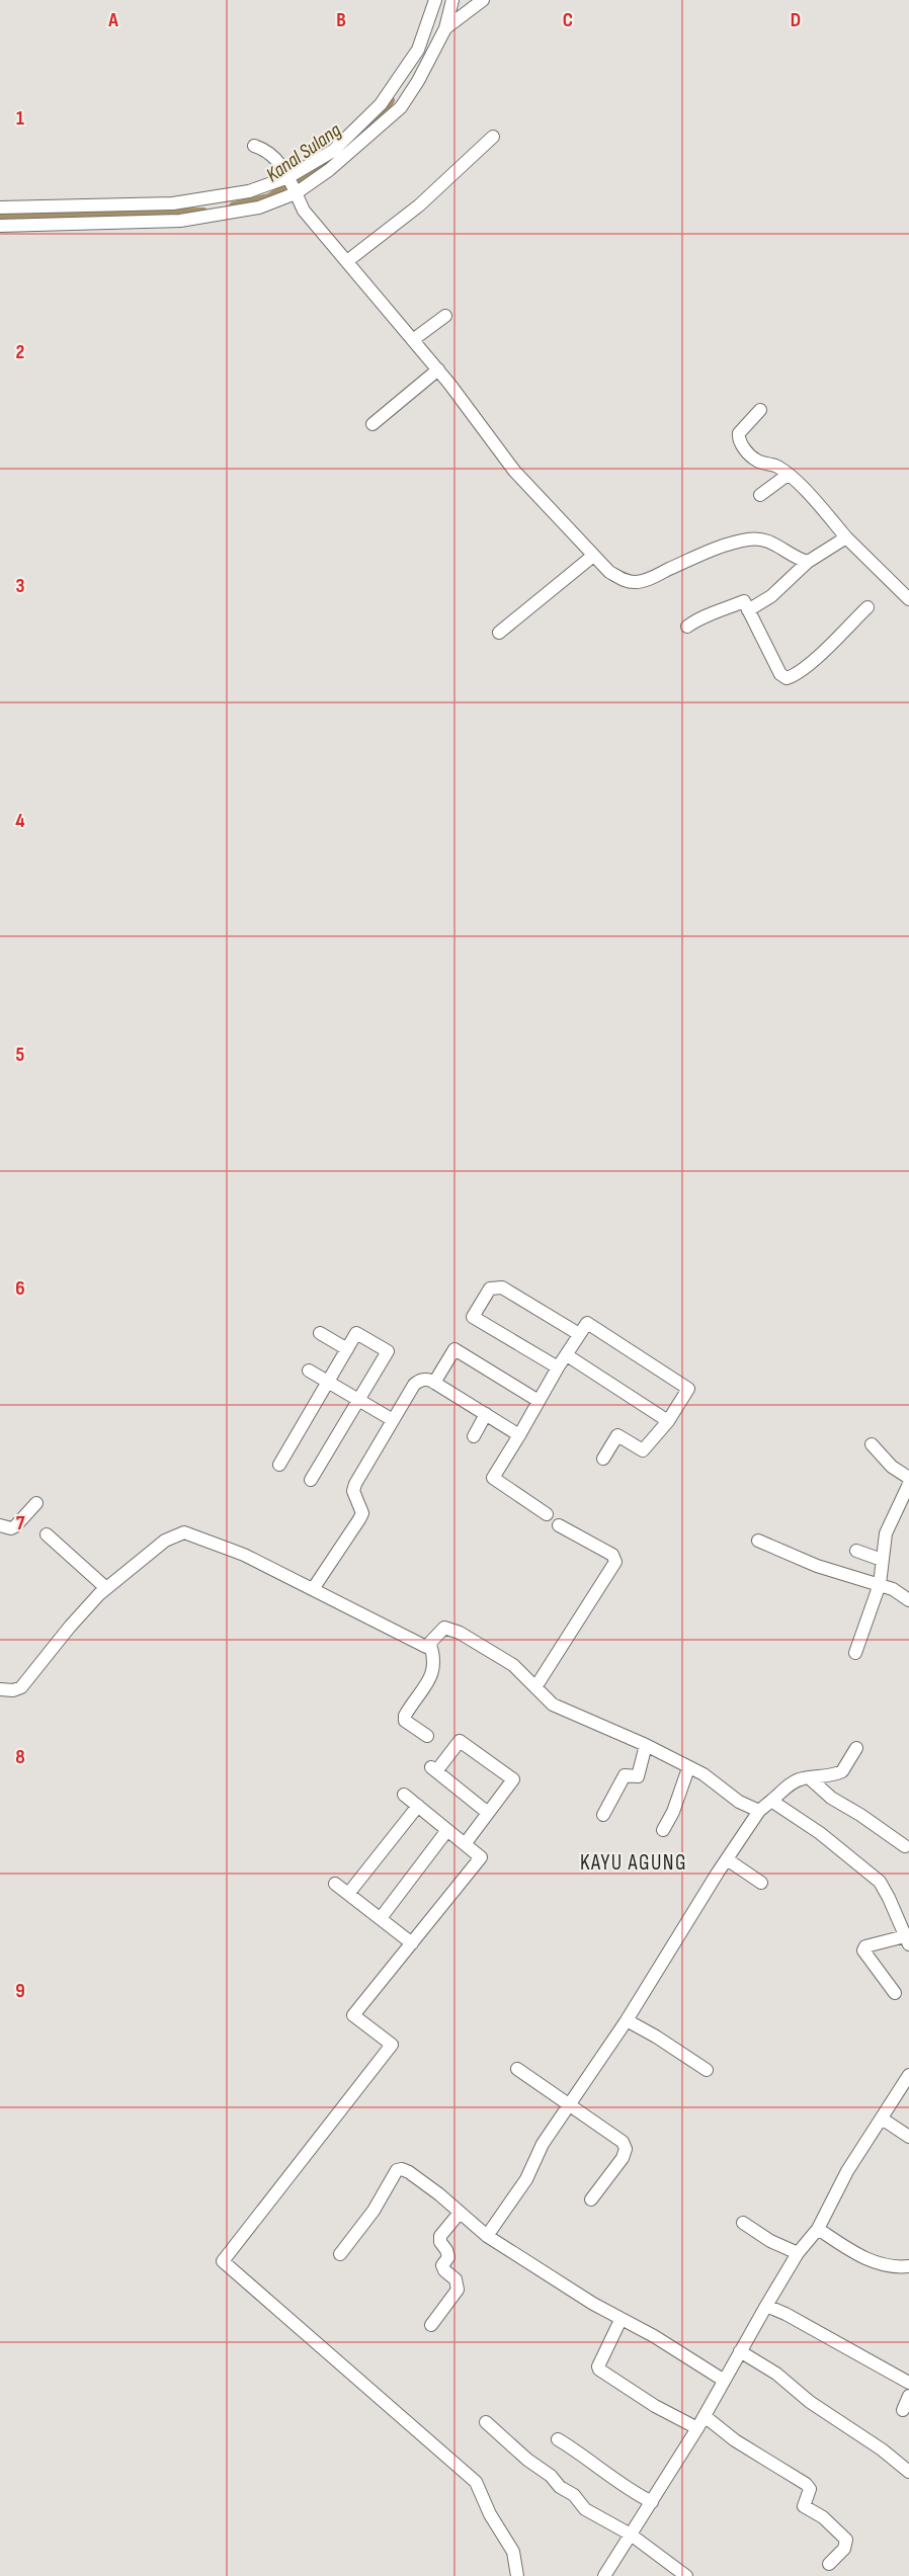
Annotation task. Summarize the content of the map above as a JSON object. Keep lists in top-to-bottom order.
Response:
{
  "districts": ["KAYU AGUNG"],
  "water": ["Kanal Sulang"],
  "grid": {
    "columns": [
      "A",
      "B",
      "C",
      "D"
    ],
    "rows": [
      "1",
      "2",
      "3",
      "4",
      "5",
      "6",
      "7",
      "8",
      "9"
    ]
  }
}
